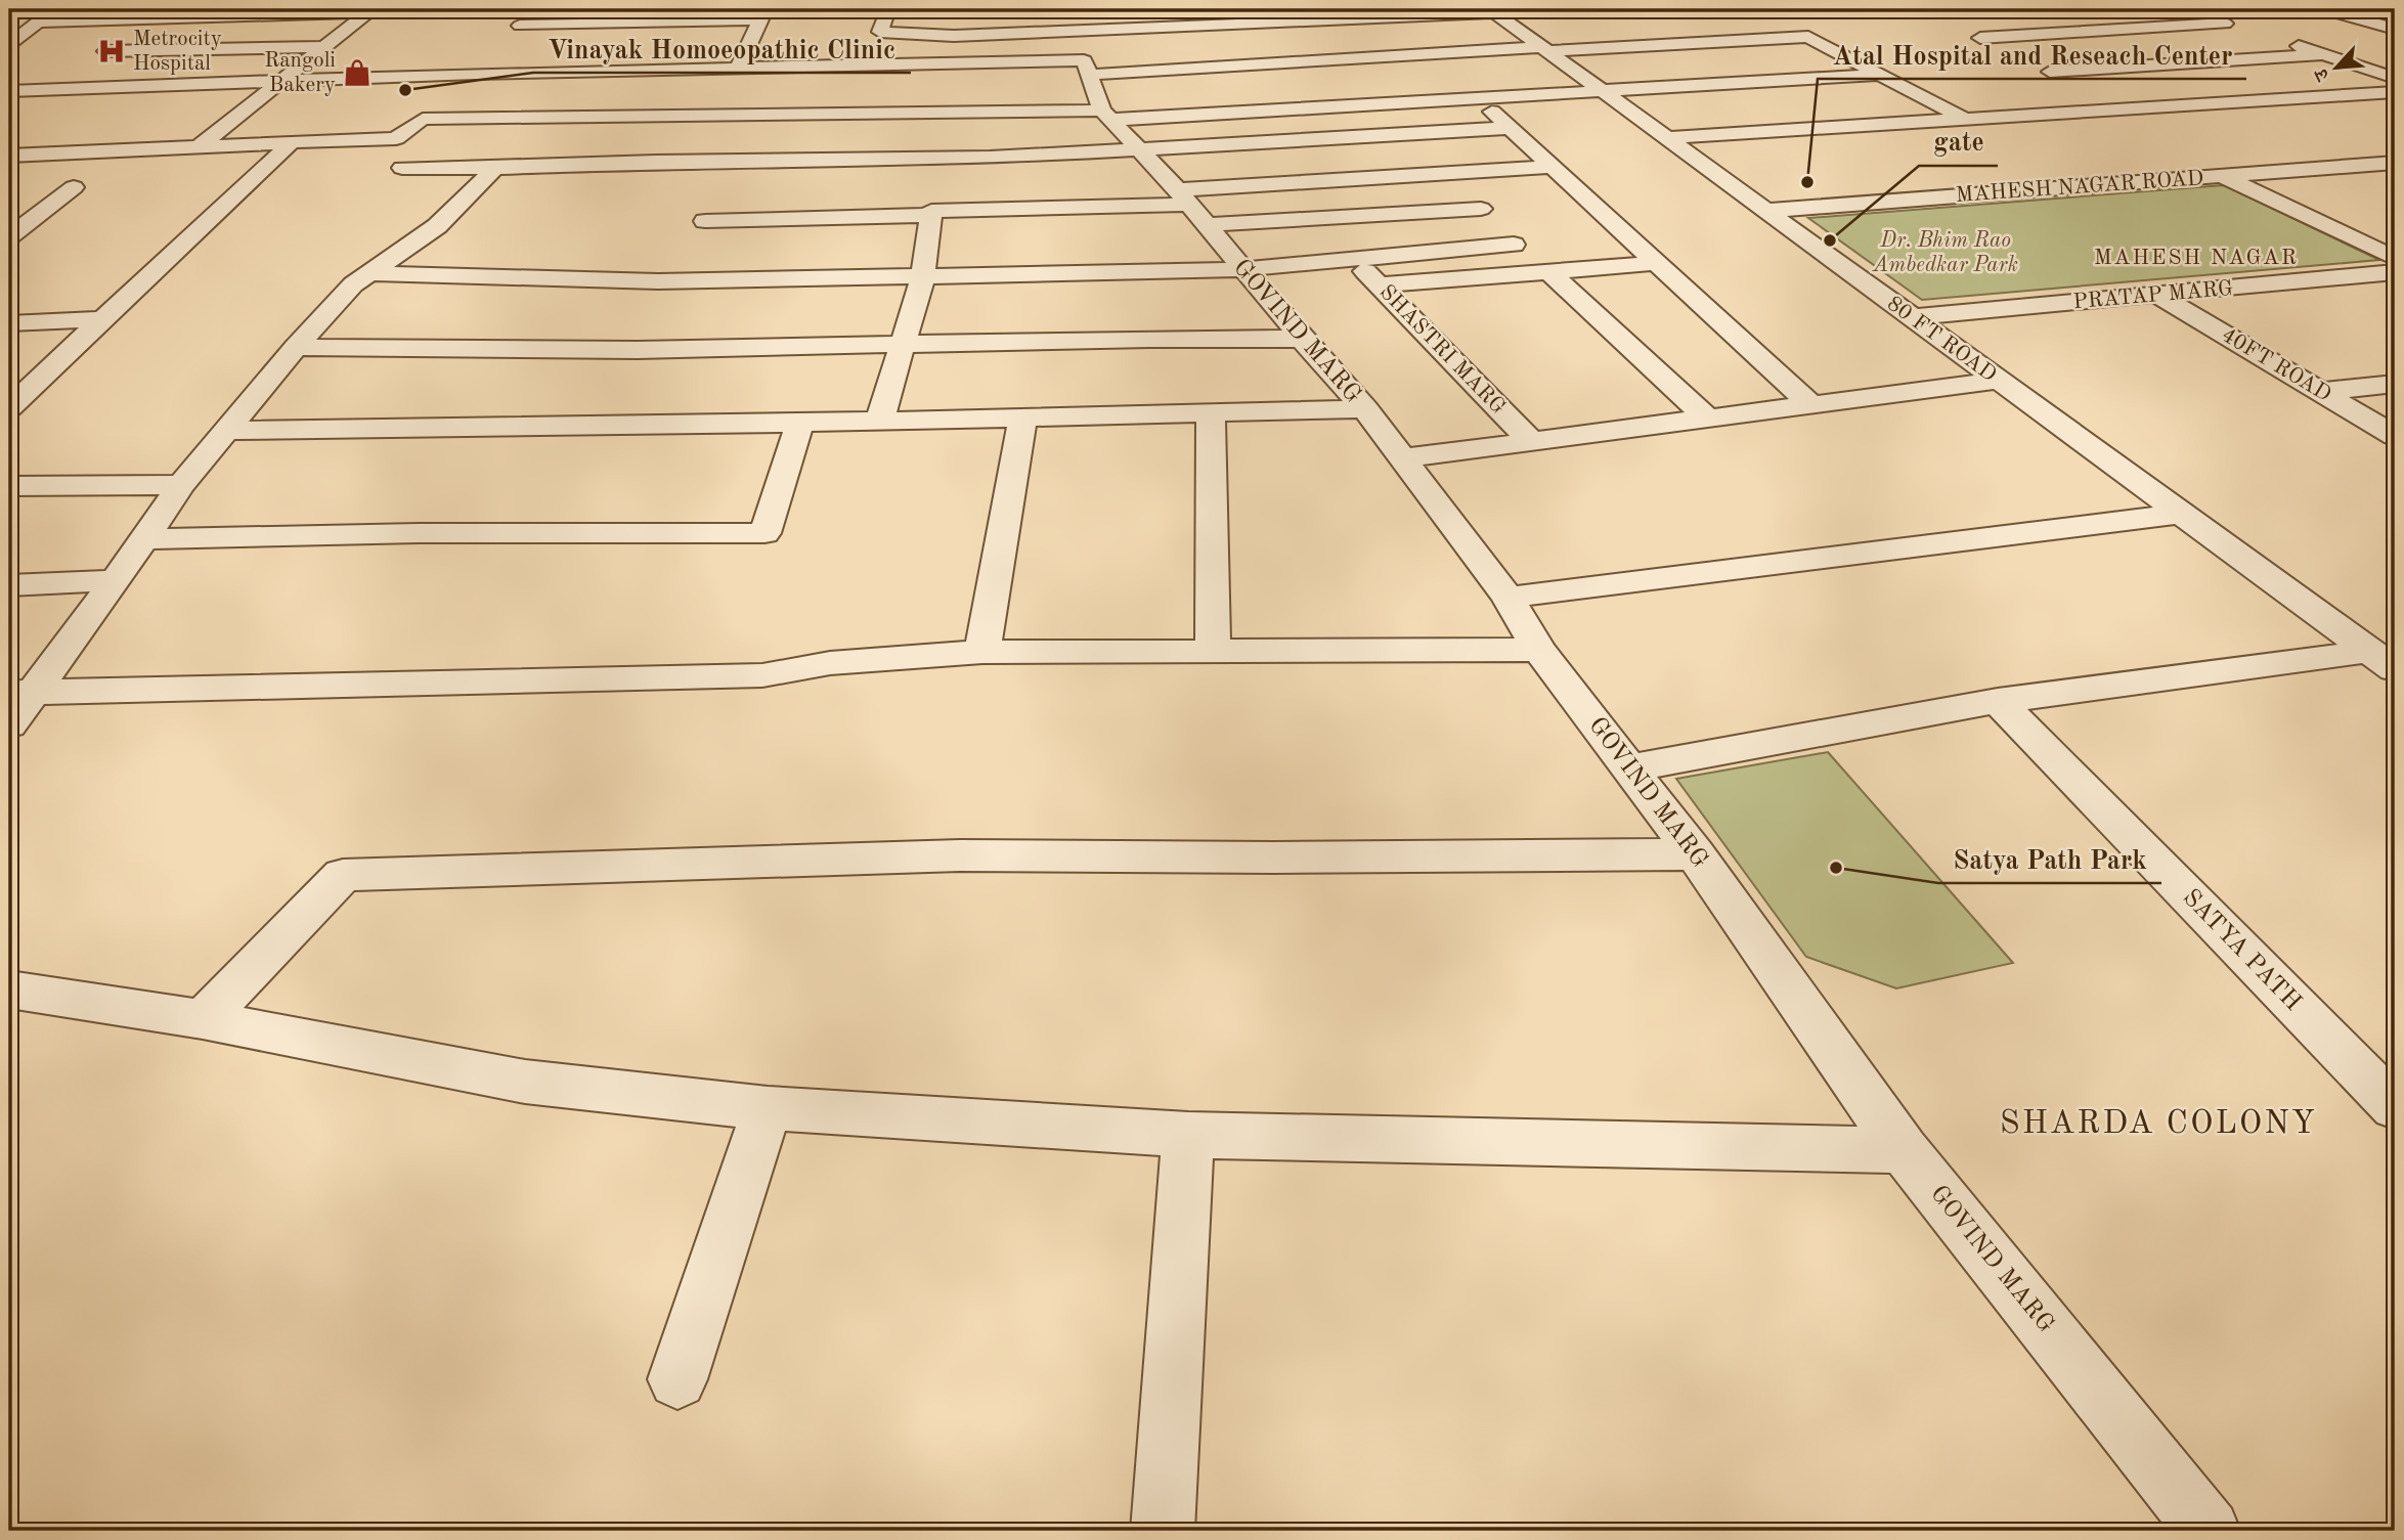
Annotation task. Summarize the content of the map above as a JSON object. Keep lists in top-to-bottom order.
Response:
{
  "streets": {
    "street": [
      "MAHESH NAGAR ROAD",
      "PRATAP MARG",
      "GOVIND MARG",
      "80 FT ROAD",
      "SHASTRI MARG",
      "40FT ROAD",
      "SATYA PATH"
    ]
  },
  "crossings": [
    ["MAHESH NAGAR ROAD", "80 FT ROAD"],
    ["PRATAP MARG", "80 FT ROAD"],
    ["PRATAP MARG", "40FT ROAD"]
  ],
  "districts": ["MAHESH NAGAR", "SHARDA COLONY"],
  "parks": ["Dr. Bhim Rao Ambedkar Park"],
  "places": {
    "hospital": ["Metrocity Hospital"],
    "shop": ["Rangoli Bakery"],
    "other": [
      "Vinayak Homoeopathic Clinic",
      "Atal Hospital and Reseach Center",
      "gate",
      "Satya Path Park"
    ]
  },
  "north": "bottom left"
}
